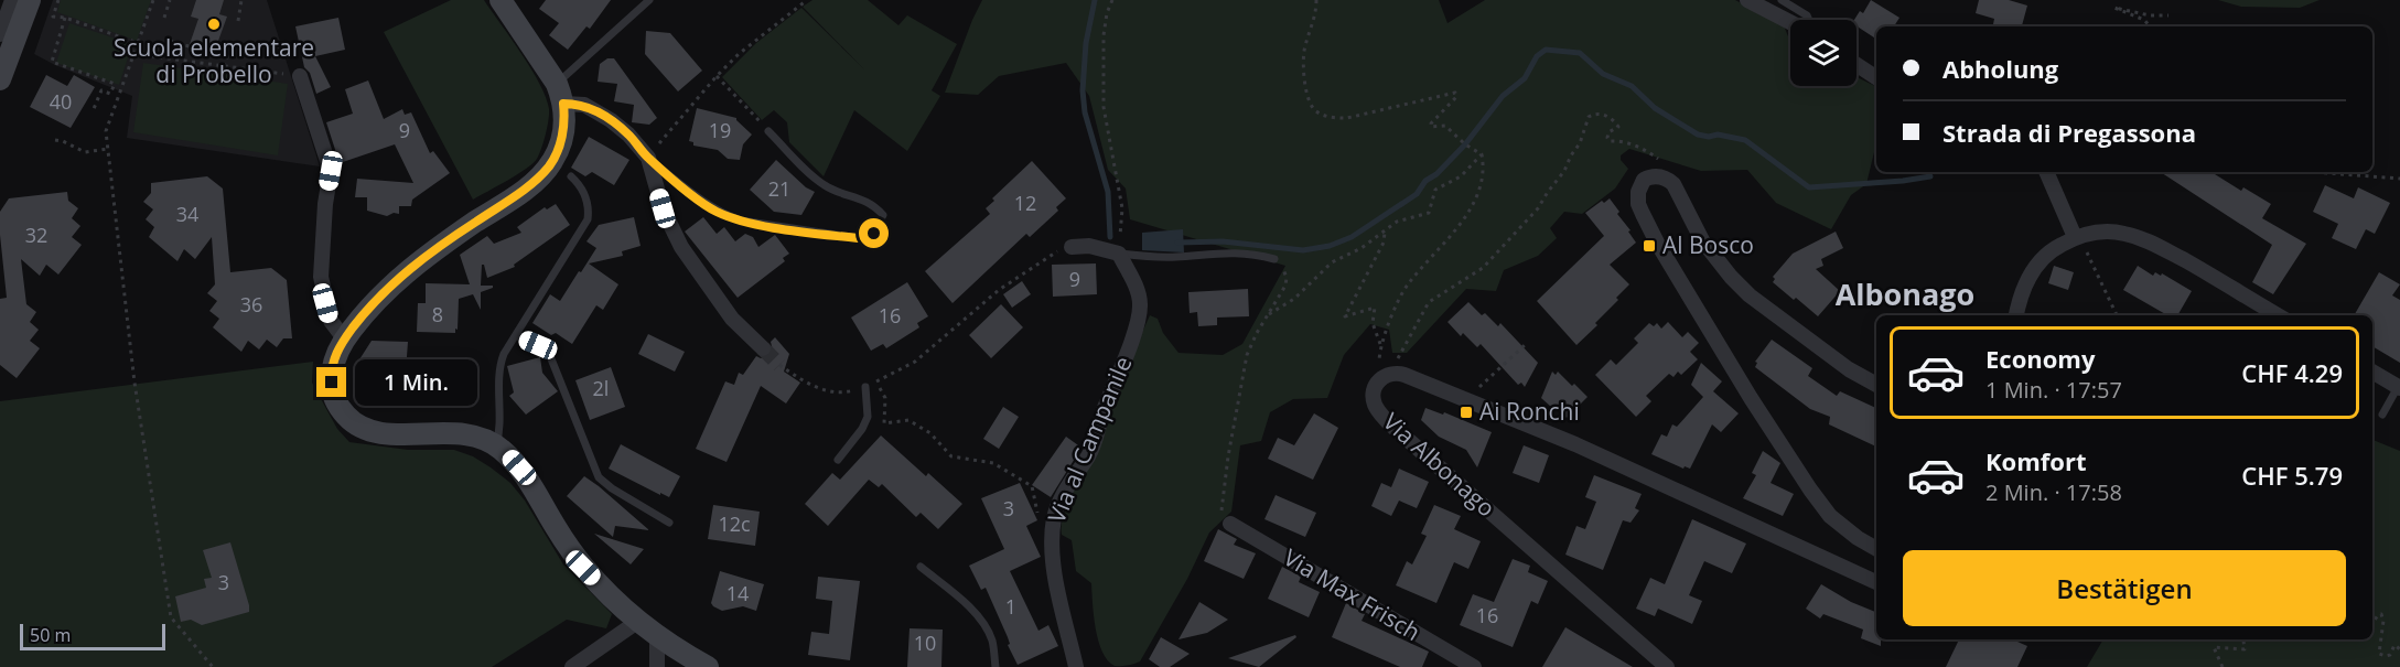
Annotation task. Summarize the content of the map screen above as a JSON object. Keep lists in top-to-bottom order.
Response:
{
  "streets": {
    "street": ["Via al Campanile", "Via Albonago", "Via Max Frisch"]
  },
  "districts": ["Albonago"],
  "places": {
    "other": ["Scuola elementare di Probello"],
    "transit": ["Al Bosco", "Ai Ronchi"]
  },
  "house_numbers": [
    "40",
    "9",
    "19",
    "21",
    "12",
    "34",
    "32",
    "9",
    "36",
    "8",
    "16",
    "2l",
    "3",
    "12c",
    "3",
    "14",
    "1",
    "16",
    "10"
  ],
  "scale_bar": "50 m",
  "page": {
    "banner": ["Abholung", "Strada di Pregassona"],
    "list": [
      {
        "name": "Economy",
        "note": "1 Min. · 17:57",
        "value": "CHF 4.29"
      },
      {
        "name": "Komfort",
        "note": "2 Min. · 17:58",
        "value": "CHF 5.79"
      }
    ],
    "bubble": "1 Min.",
    "buttons": "Bestätigen",
    "scale": "50 m"
  }
}
